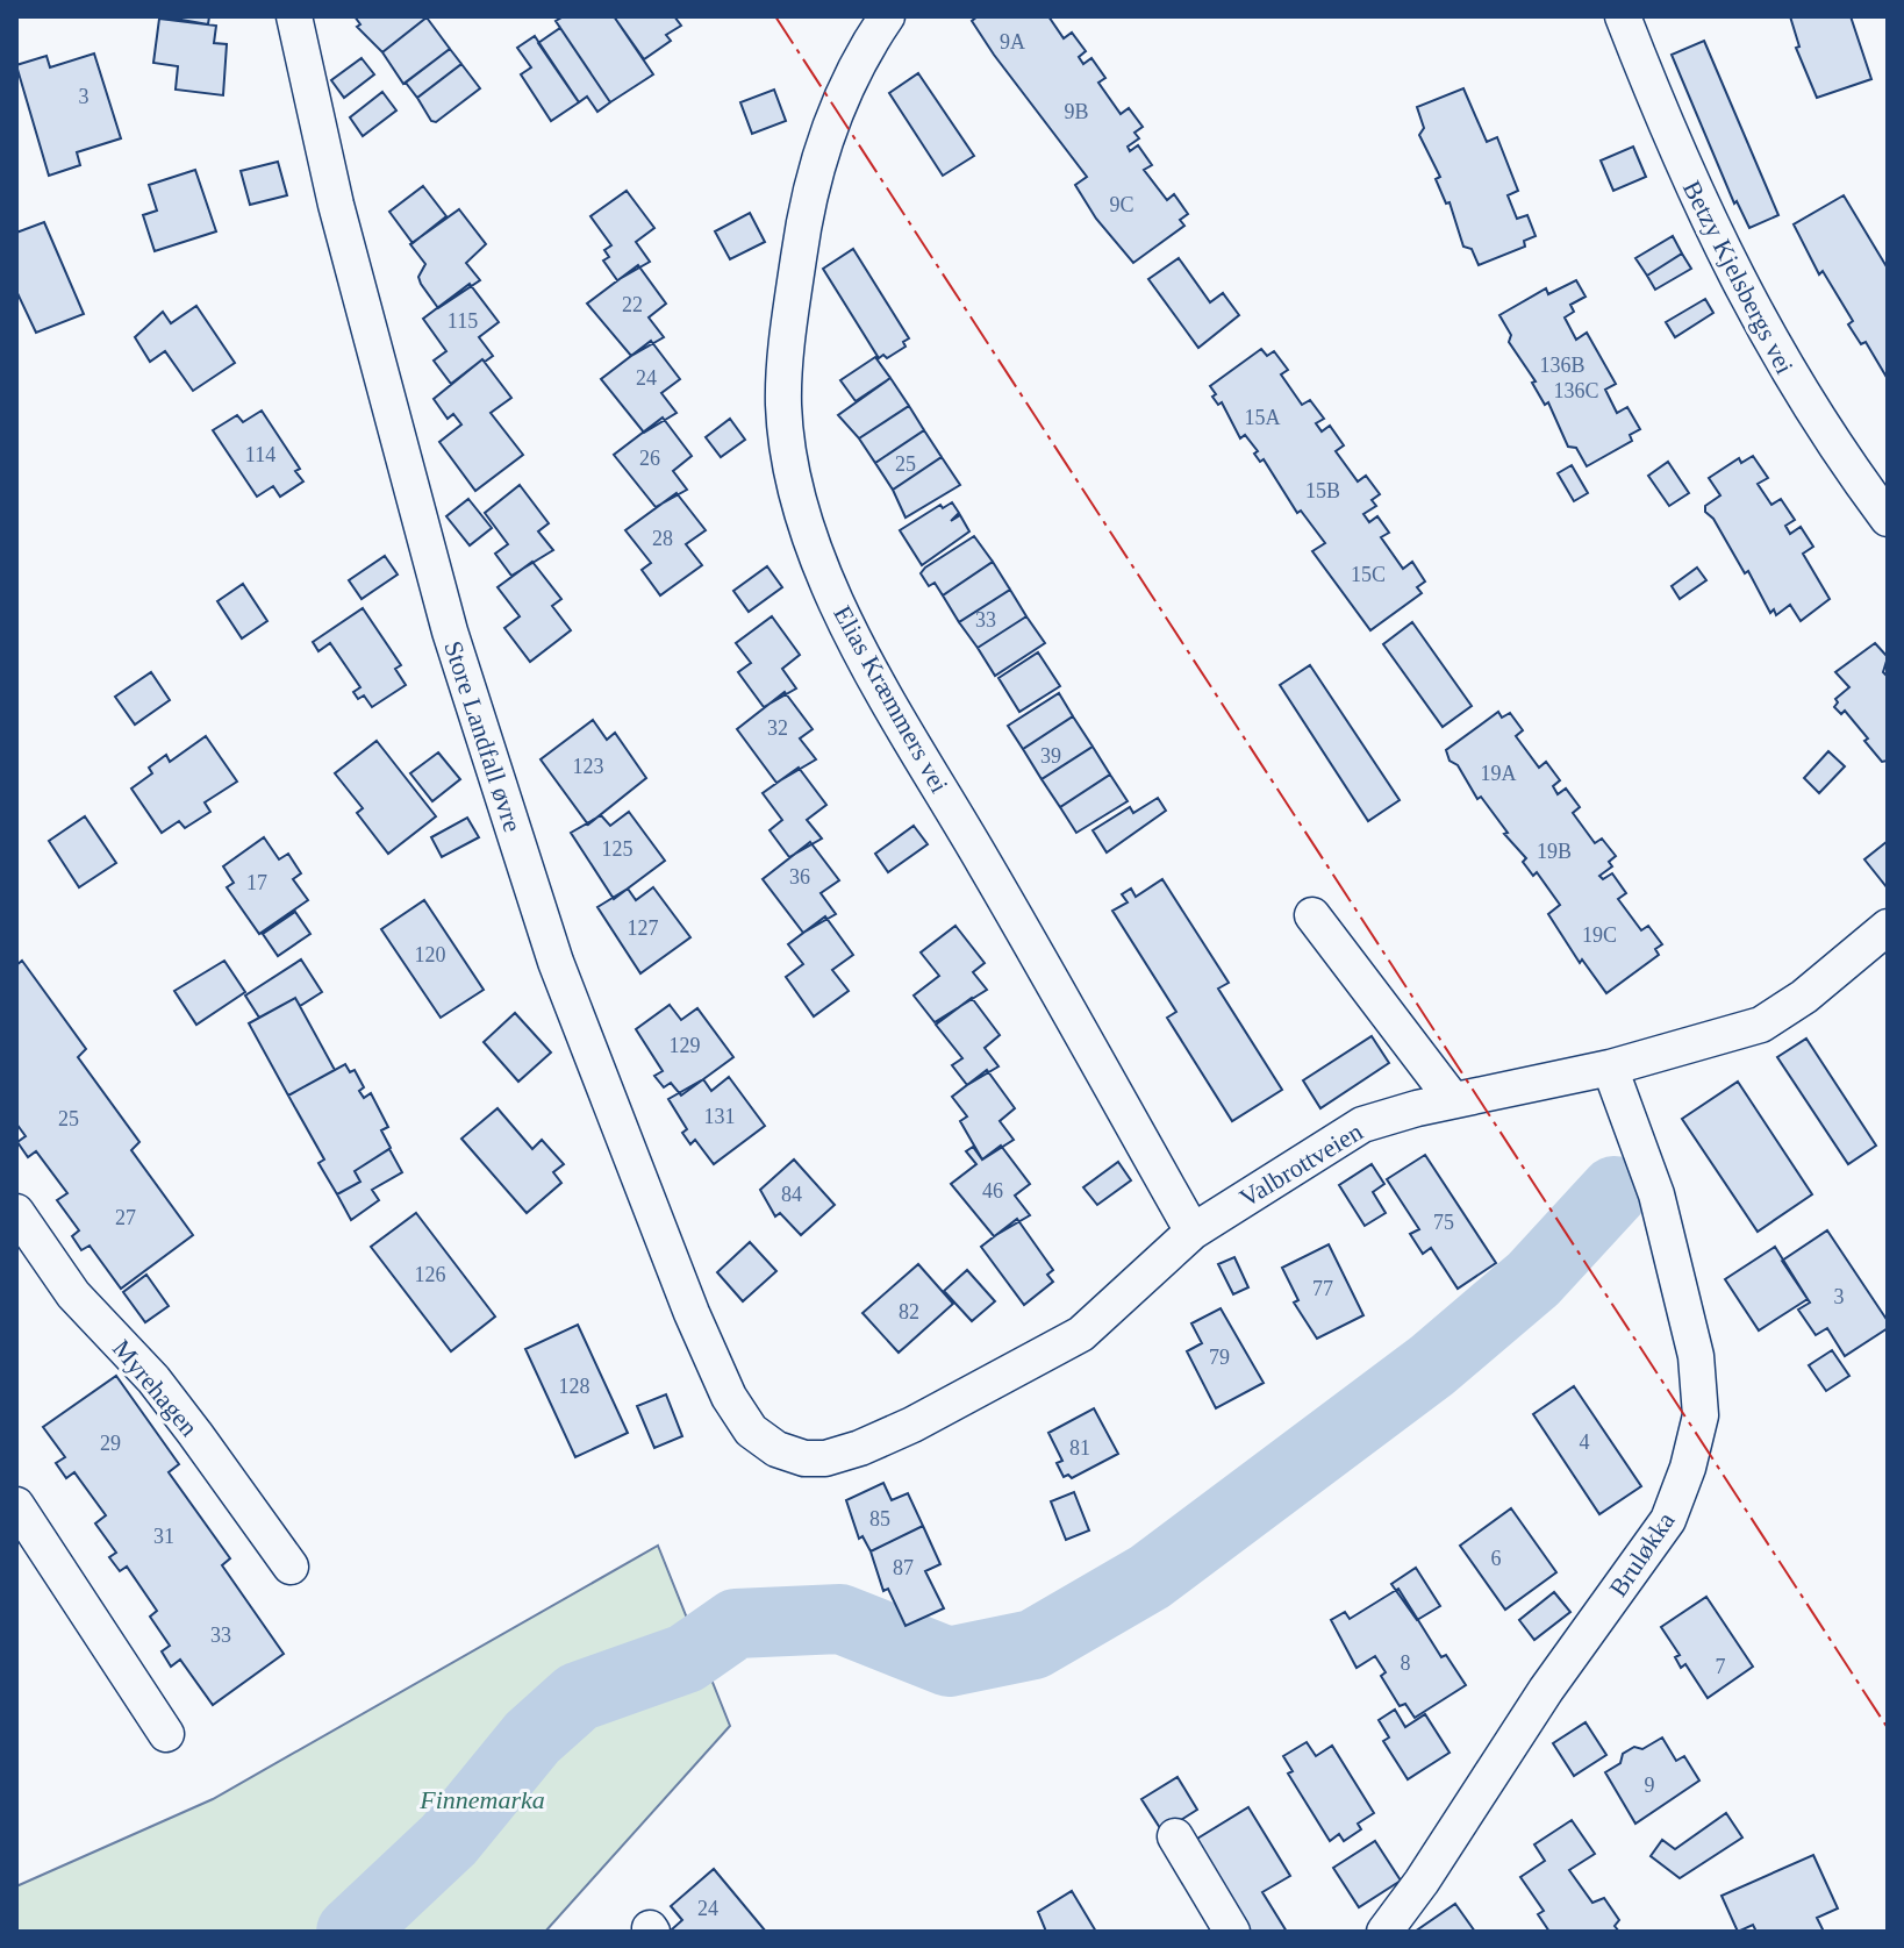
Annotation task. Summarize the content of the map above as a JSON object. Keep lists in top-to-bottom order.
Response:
{
  "streets": {
    "street": [
      "Betzy Kjelsbergs vei",
      "Elias Kræmmers vei",
      "Store Landfall øvre",
      "Valbrottveien",
      "Myrehagen",
      "Bruløkka"
    ]
  },
  "crossings": [
    ["Elias Kræmmers vei", "Valbrottveien"],
    ["Store Landfall øvre", "Valbrottveien"],
    ["Valbrottveien", "Bruløkka"]
  ],
  "parks": ["Finnemarka"],
  "house_numbers": [
    "9A",
    "3",
    "9B",
    "9C",
    "22",
    "115",
    "136B",
    "24",
    "136C",
    "15A",
    "114",
    "26",
    "25",
    "15B",
    "28",
    "15C",
    "33",
    "32",
    "39",
    "123",
    "19A",
    "125",
    "19B",
    "36",
    "17",
    "127",
    "19C",
    "120",
    "129",
    "131",
    "25",
    "46",
    "84",
    "27",
    "75",
    "126",
    "77",
    "3",
    "82",
    "79",
    "128",
    "4",
    "29",
    "81",
    "85",
    "31",
    "6",
    "87",
    "33",
    "8",
    "7",
    "9",
    "24"
  ]
}
